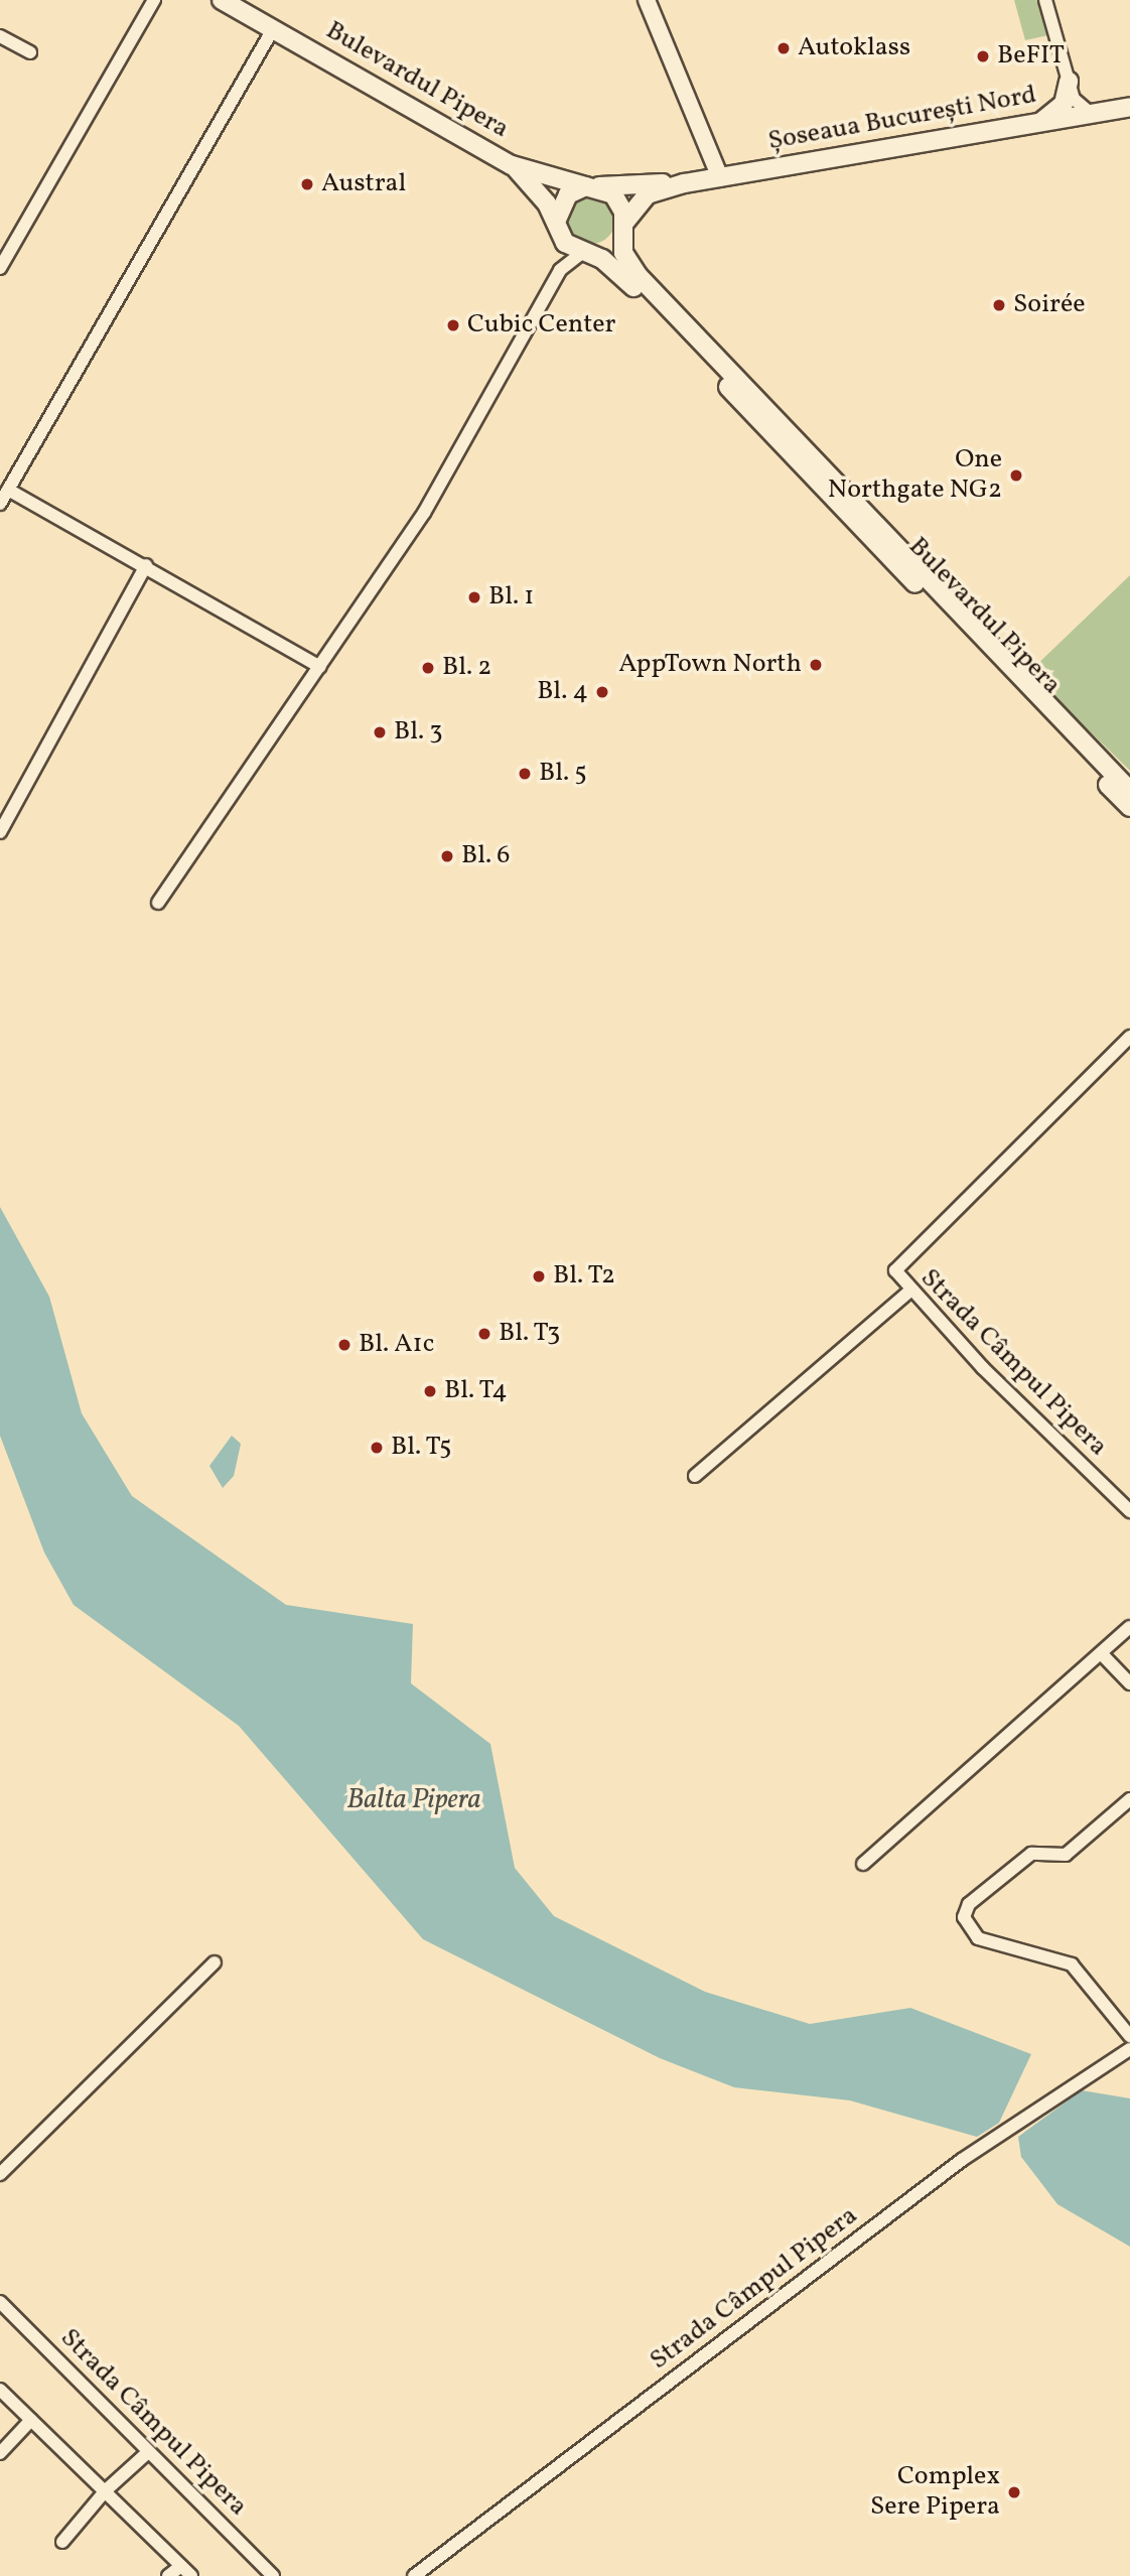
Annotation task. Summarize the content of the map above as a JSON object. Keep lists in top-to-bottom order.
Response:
{
  "streets": {
    "main road": ["Bulevardul Pipera", "Șoseaua București Nord"],
    "street": ["Strada Câmpul Pipera"]
  },
  "crossings": [
    ["Bulevardul Pipera", "Șoseaua București Nord"]
  ],
  "water": ["Balta Pipera"],
  "places": [
    "Autoklass",
    "BeFIT",
    "Austral",
    "Soirée",
    "Cubic Center",
    "One Northgate NG2",
    "Bl. 1",
    "AppTown North",
    "Bl. 2",
    "Bl. 4",
    "Bl. 3",
    "Bl. 5",
    "Bl. 6",
    "Bl. T2",
    "Bl. T3",
    "Bl. A1c",
    "Bl. T4",
    "Bl. T5",
    "Complex Sere Pipera"
  ]
}
